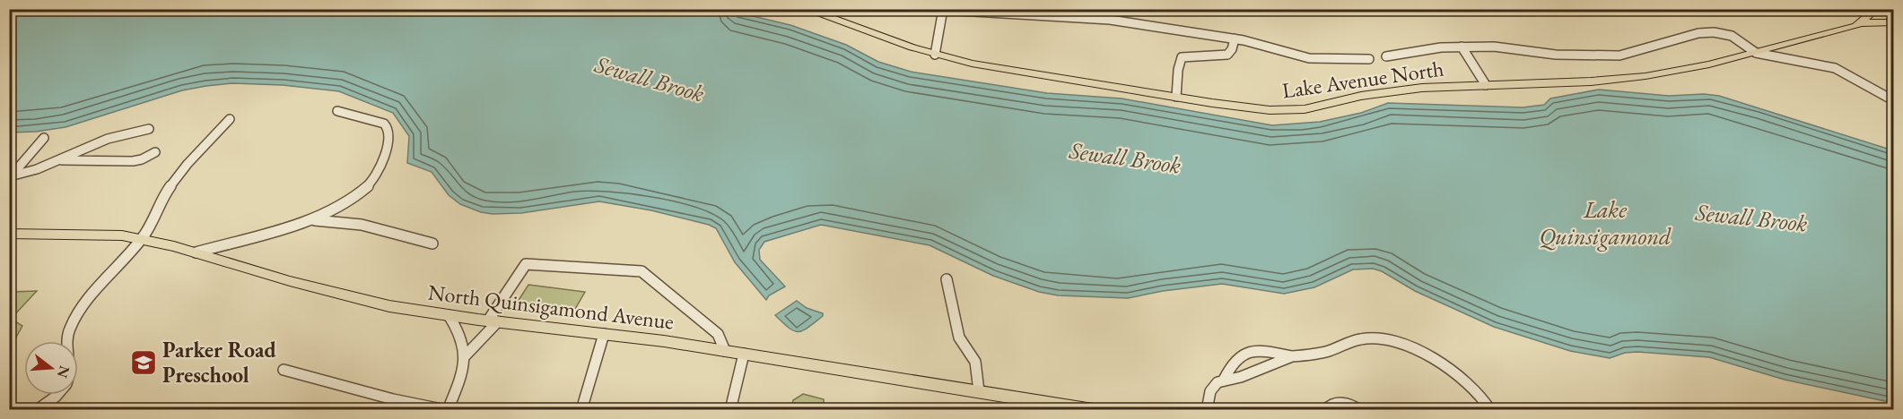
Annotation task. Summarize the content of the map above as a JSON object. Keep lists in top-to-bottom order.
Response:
{
  "streets": {
    "main road": ["Lake Avenue North", "North Quinsigamond Avenue"]
  },
  "water": ["Sewall Brook", "Lake Quinsigamond"],
  "places": {
    "school or university": ["Parker Road Preschool"]
  },
  "north": "right"
}
